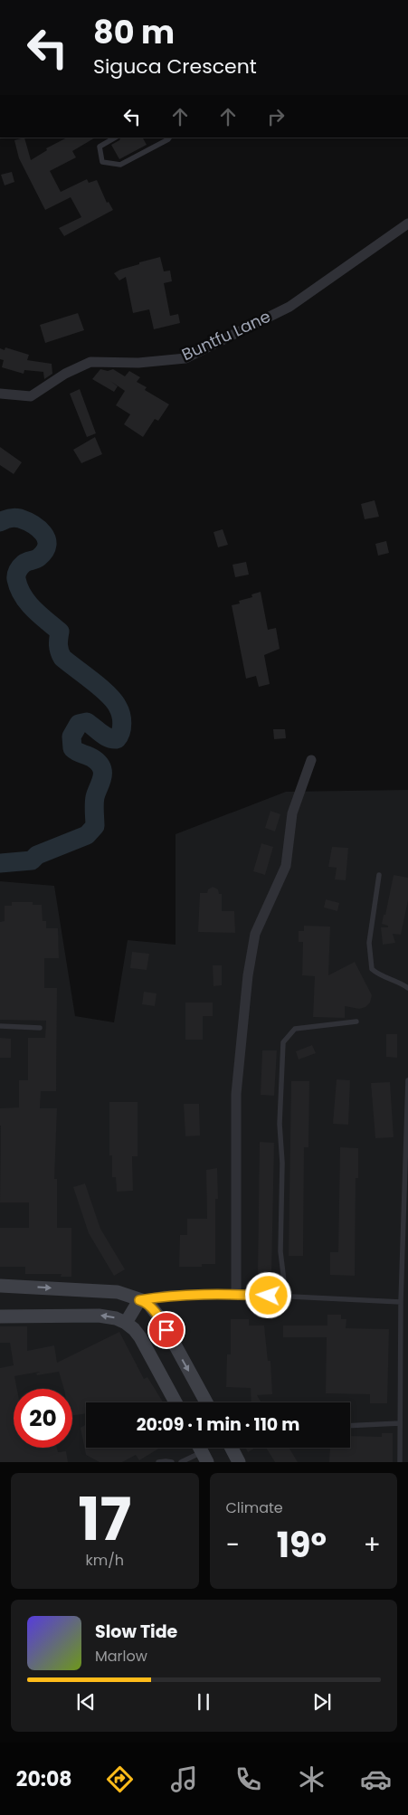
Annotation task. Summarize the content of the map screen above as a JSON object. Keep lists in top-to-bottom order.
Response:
{
  "streets": {
    "street": ["Buntfu Lane"]
  },
  "page": {
    "turn": ["80 m", "Siguca Crescent"],
    "limit": "20",
    "trip": "20:09 · 1 min · 110 m",
    "tile": [
      ["17", "km/h"],
      "Climate"
    ],
    "heat": ["−", "19°", "+"],
    "song": ["Slow Tide", "Marlow"],
    "tabs": "20:08"
  }
}
